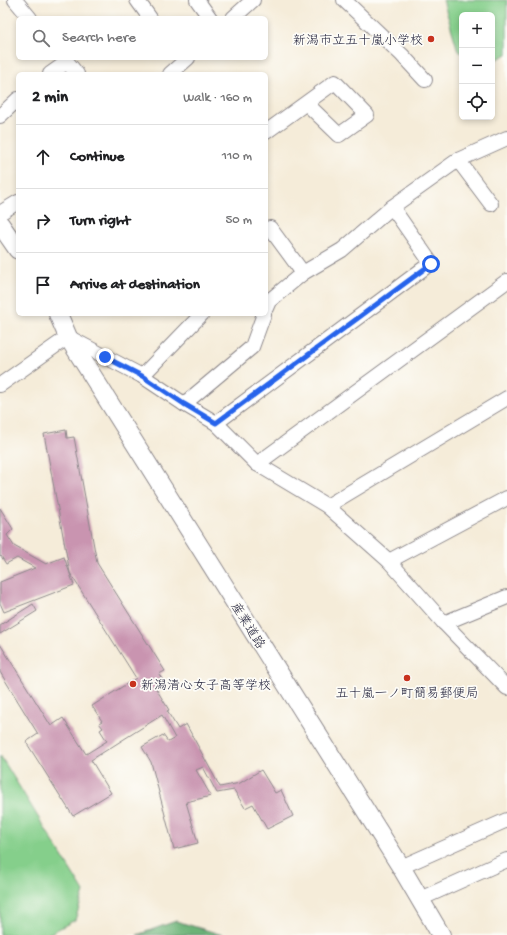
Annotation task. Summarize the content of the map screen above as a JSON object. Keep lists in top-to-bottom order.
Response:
{
  "streets": {
    "street": ["産業道路"]
  },
  "places": ["新潟市立五十嵐小学校", "五十嵐一ノ町簡易郵便局", "新潟清心女子高等学校"],
  "page": {
    "map_buttons": ["+", "−"],
    "search": "Search here",
    "heading": ["2 min", "Walk · 160 m"],
    "list": [
      ["Continue", "110 m"],
      ["Turn right", "50 m"],
      "Arrive at destination"
    ]
  }
}
